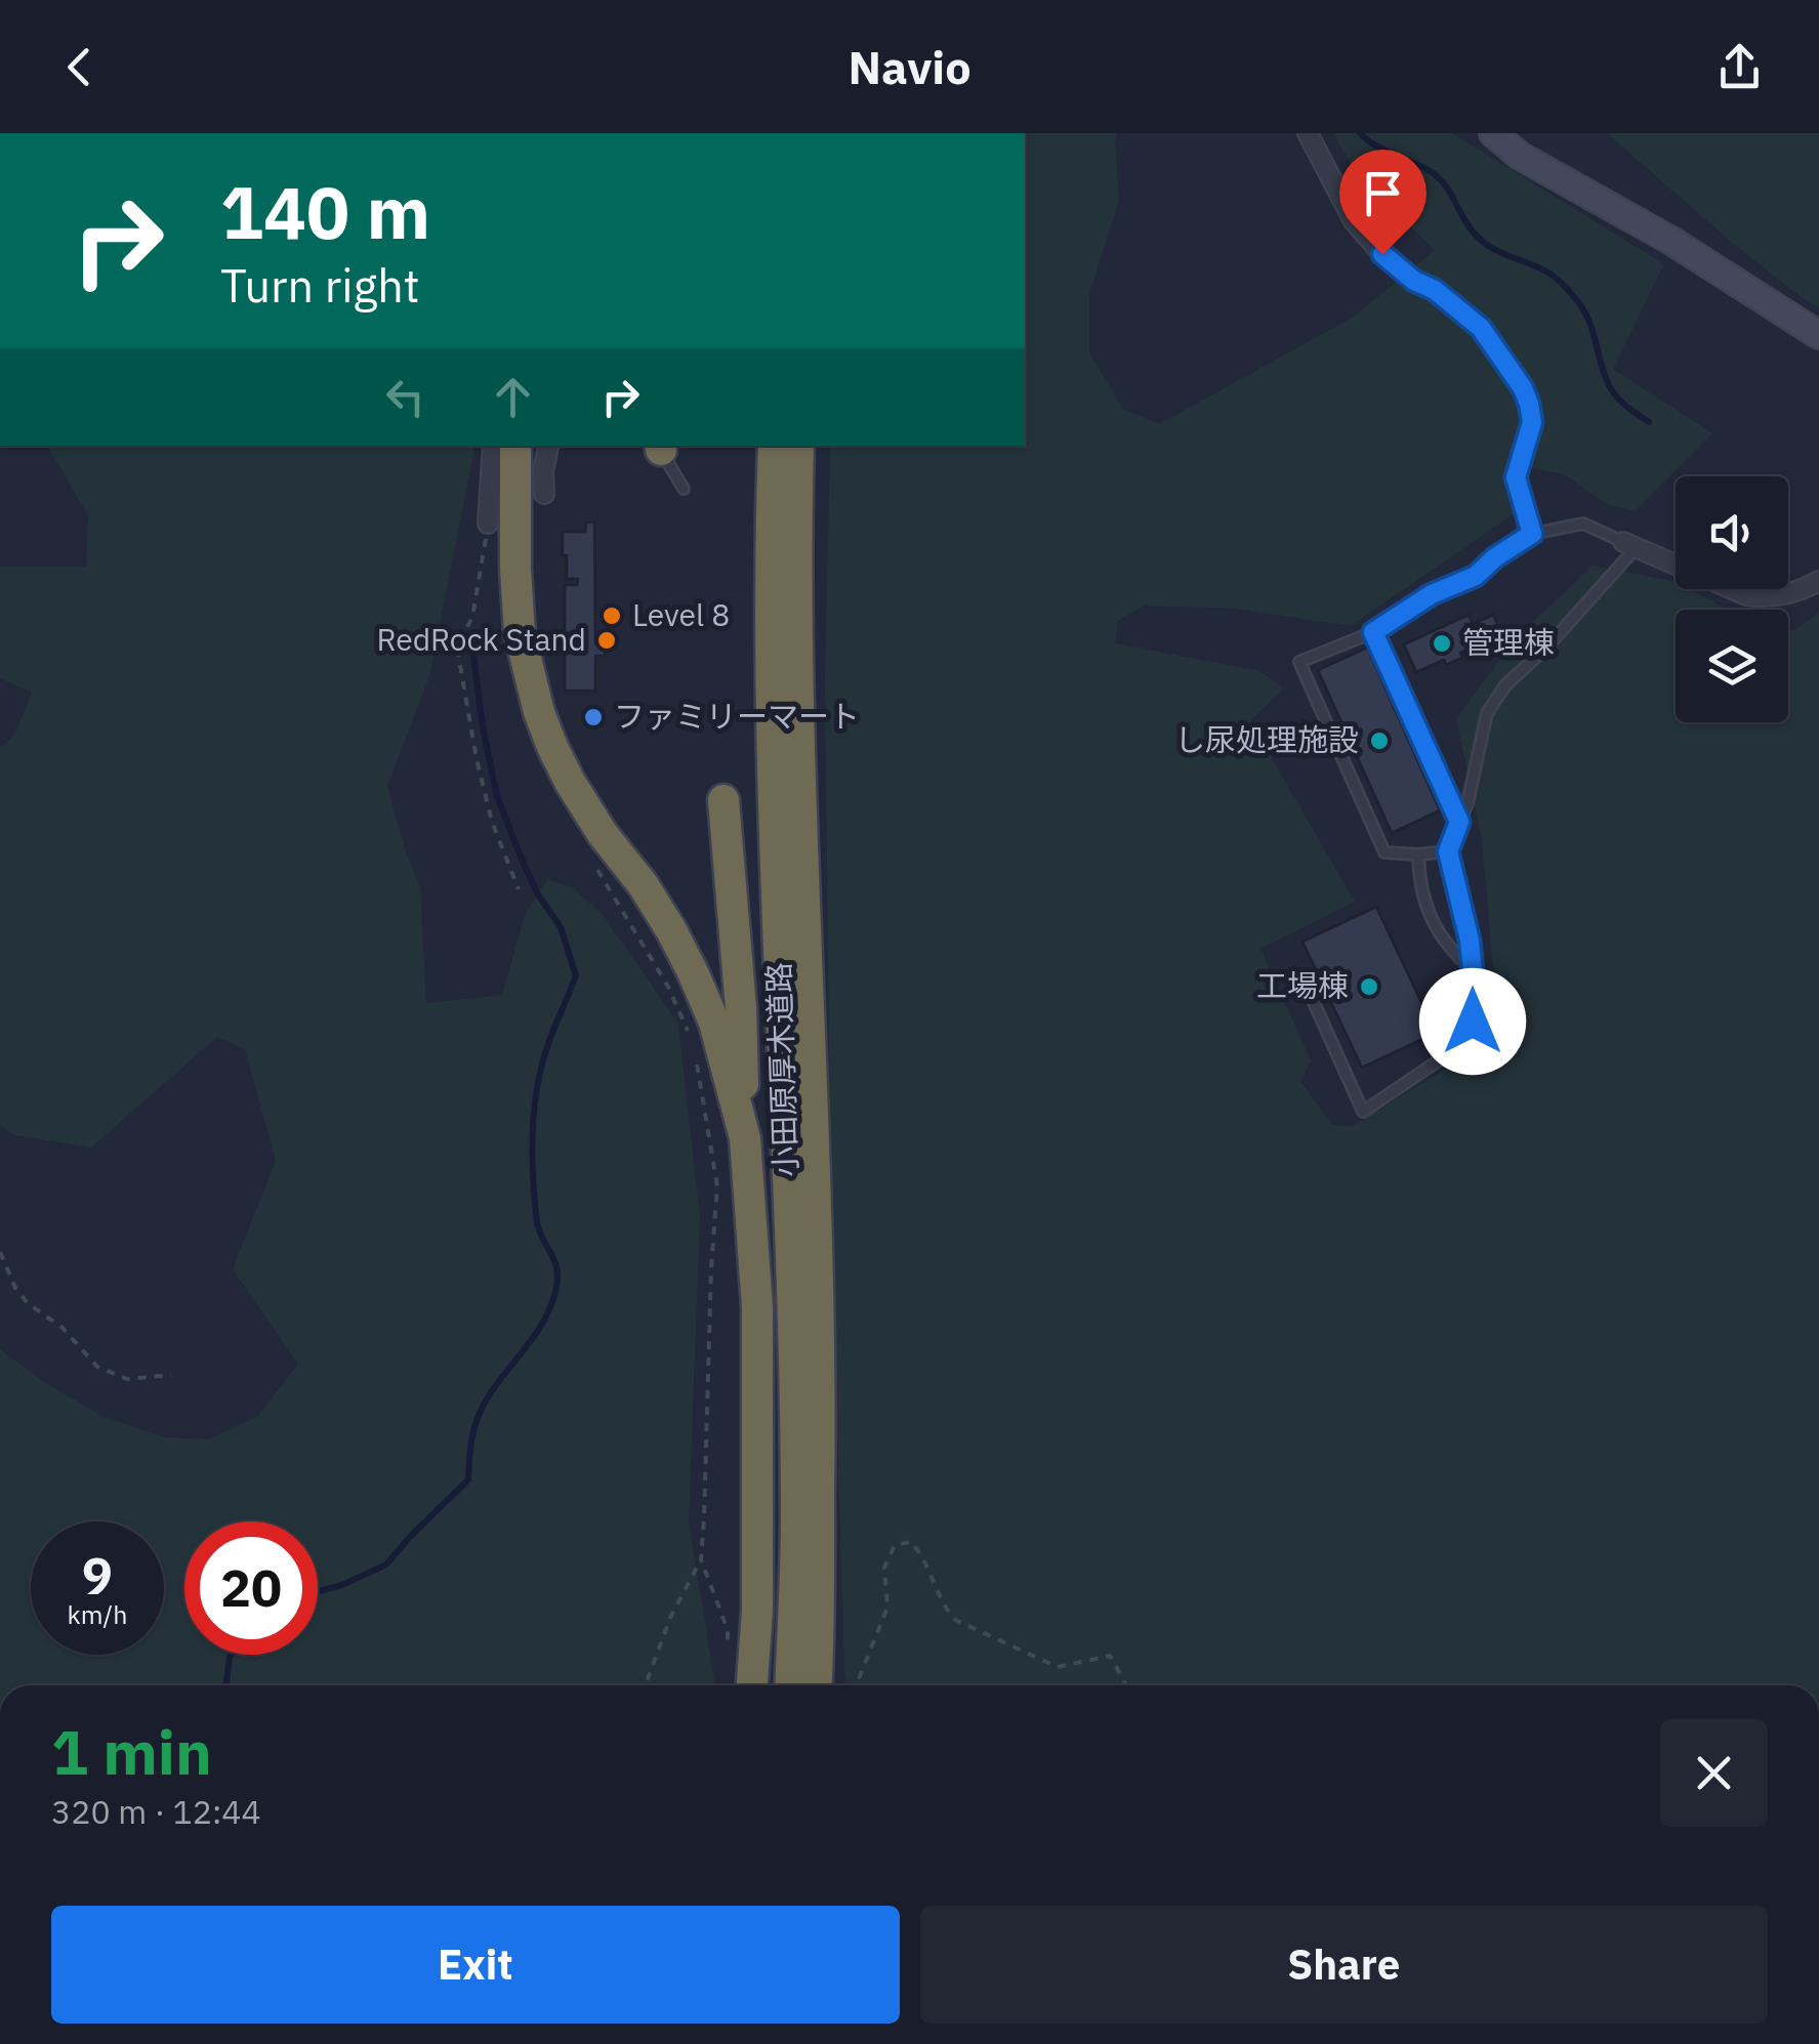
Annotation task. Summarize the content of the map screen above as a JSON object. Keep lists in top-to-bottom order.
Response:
{
  "streets": {
    "highway": ["小田原厚木道路"]
  },
  "places": [
    "Level 8",
    "RedRock Stand",
    "管理棟",
    "ファミリーマート",
    "し尿処理施設",
    "工場棟"
  ],
  "page": {
    "header": "Navio",
    "turn": ["140 m", "Turn right"],
    "speed": "9 km/h",
    "limit": "20",
    "heading": ["1 min", "320 m · 12:44"],
    "buttons": ["Exit", "Share"]
  }
}
